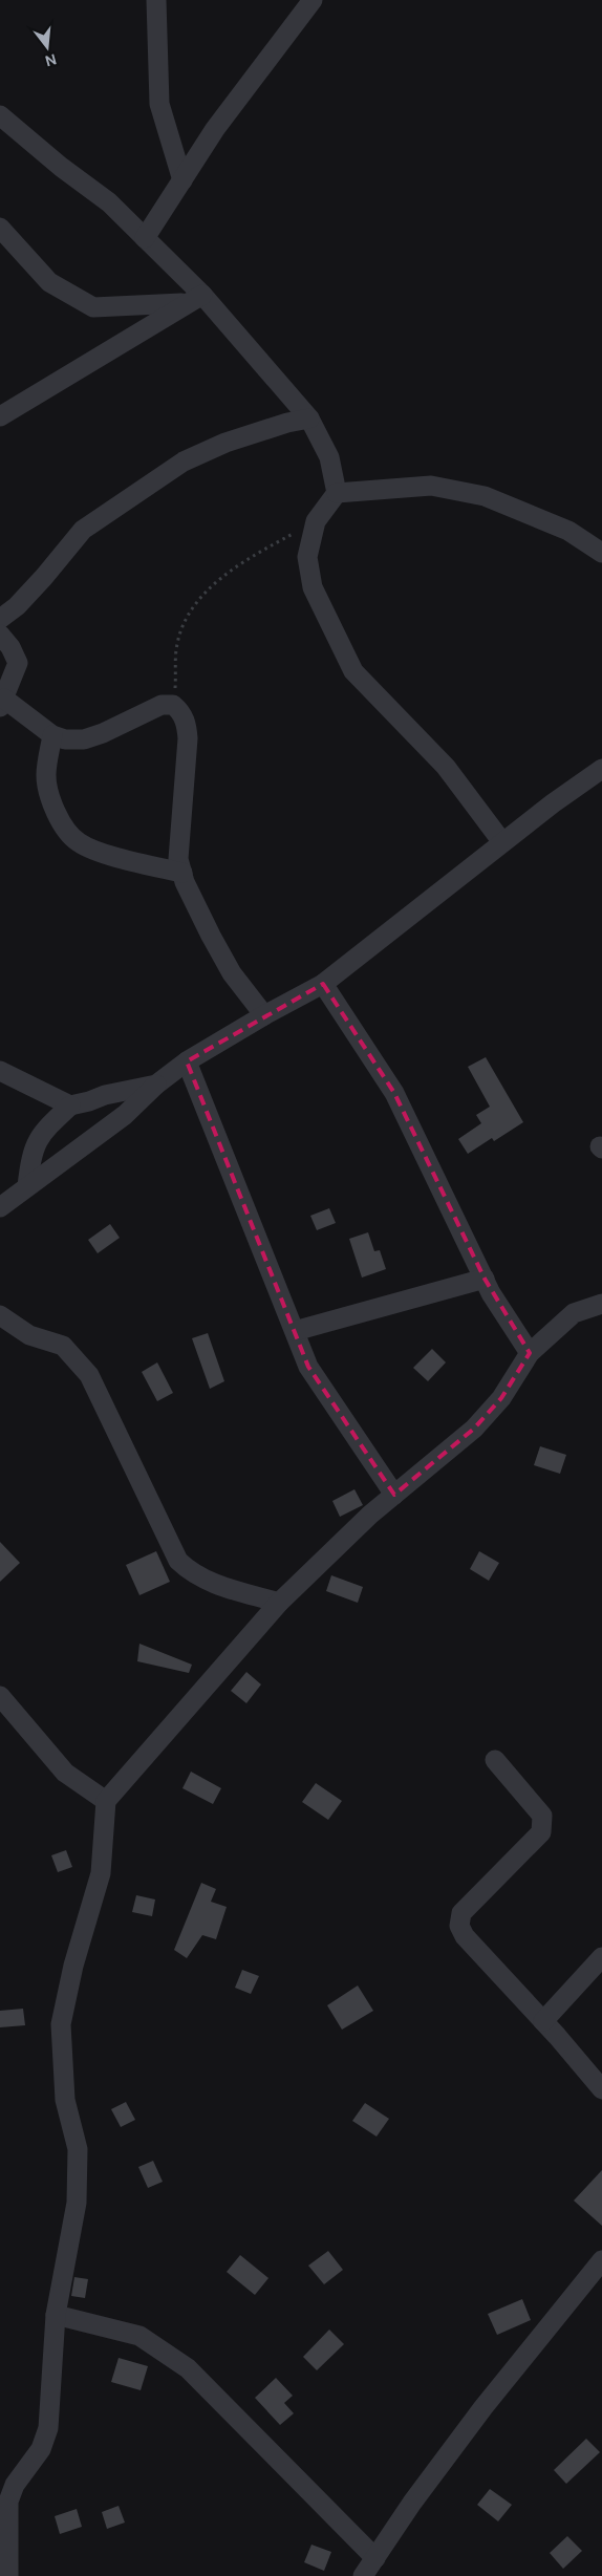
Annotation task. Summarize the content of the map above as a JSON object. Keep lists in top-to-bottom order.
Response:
{
  "north": "bottom"
}
